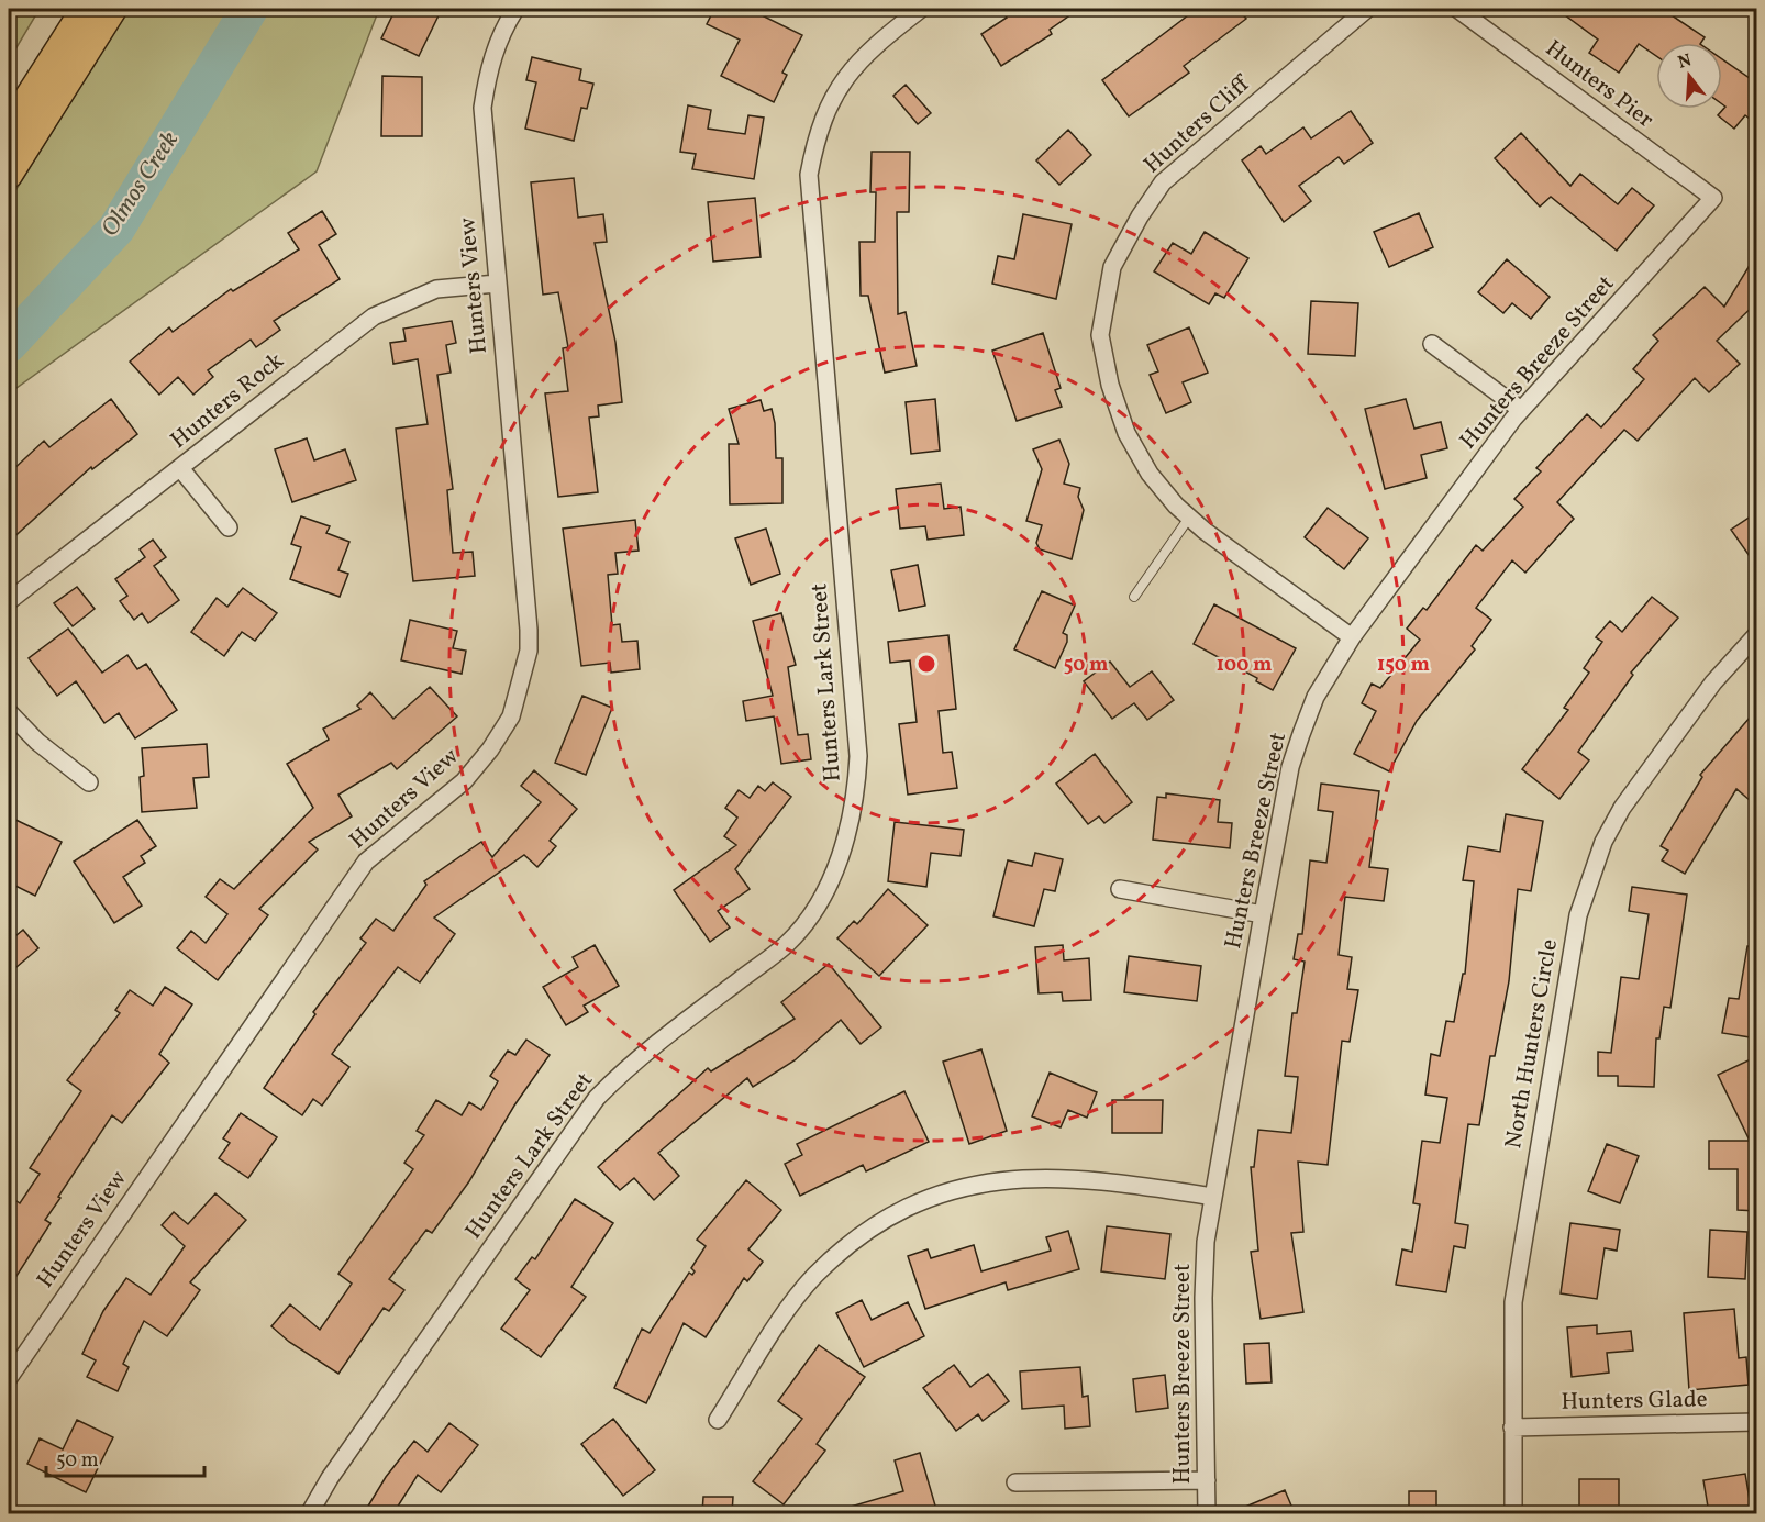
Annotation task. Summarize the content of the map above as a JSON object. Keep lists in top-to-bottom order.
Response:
{
  "streets": {
    "street": [
      "Hunters Pier",
      "Hunters Cliff",
      "Hunters View",
      "Hunters Breeze Street",
      "Hunters Rock",
      "Hunters Lark Street",
      "North Hunters Circle",
      "Hunters Glade"
    ]
  },
  "crossings": [
    ["Hunters Pier", "Hunters Breeze Street"],
    ["Hunters Cliff", "Hunters Breeze Street"],
    ["Hunters View", "Hunters Rock"],
    ["North Hunters Circle", "Hunters Glade"]
  ],
  "water": ["Olmos Creek"],
  "scale_bar": "50 m",
  "north": "top",
  "rings": ["50 m", "100 m", "150 m"]
}
